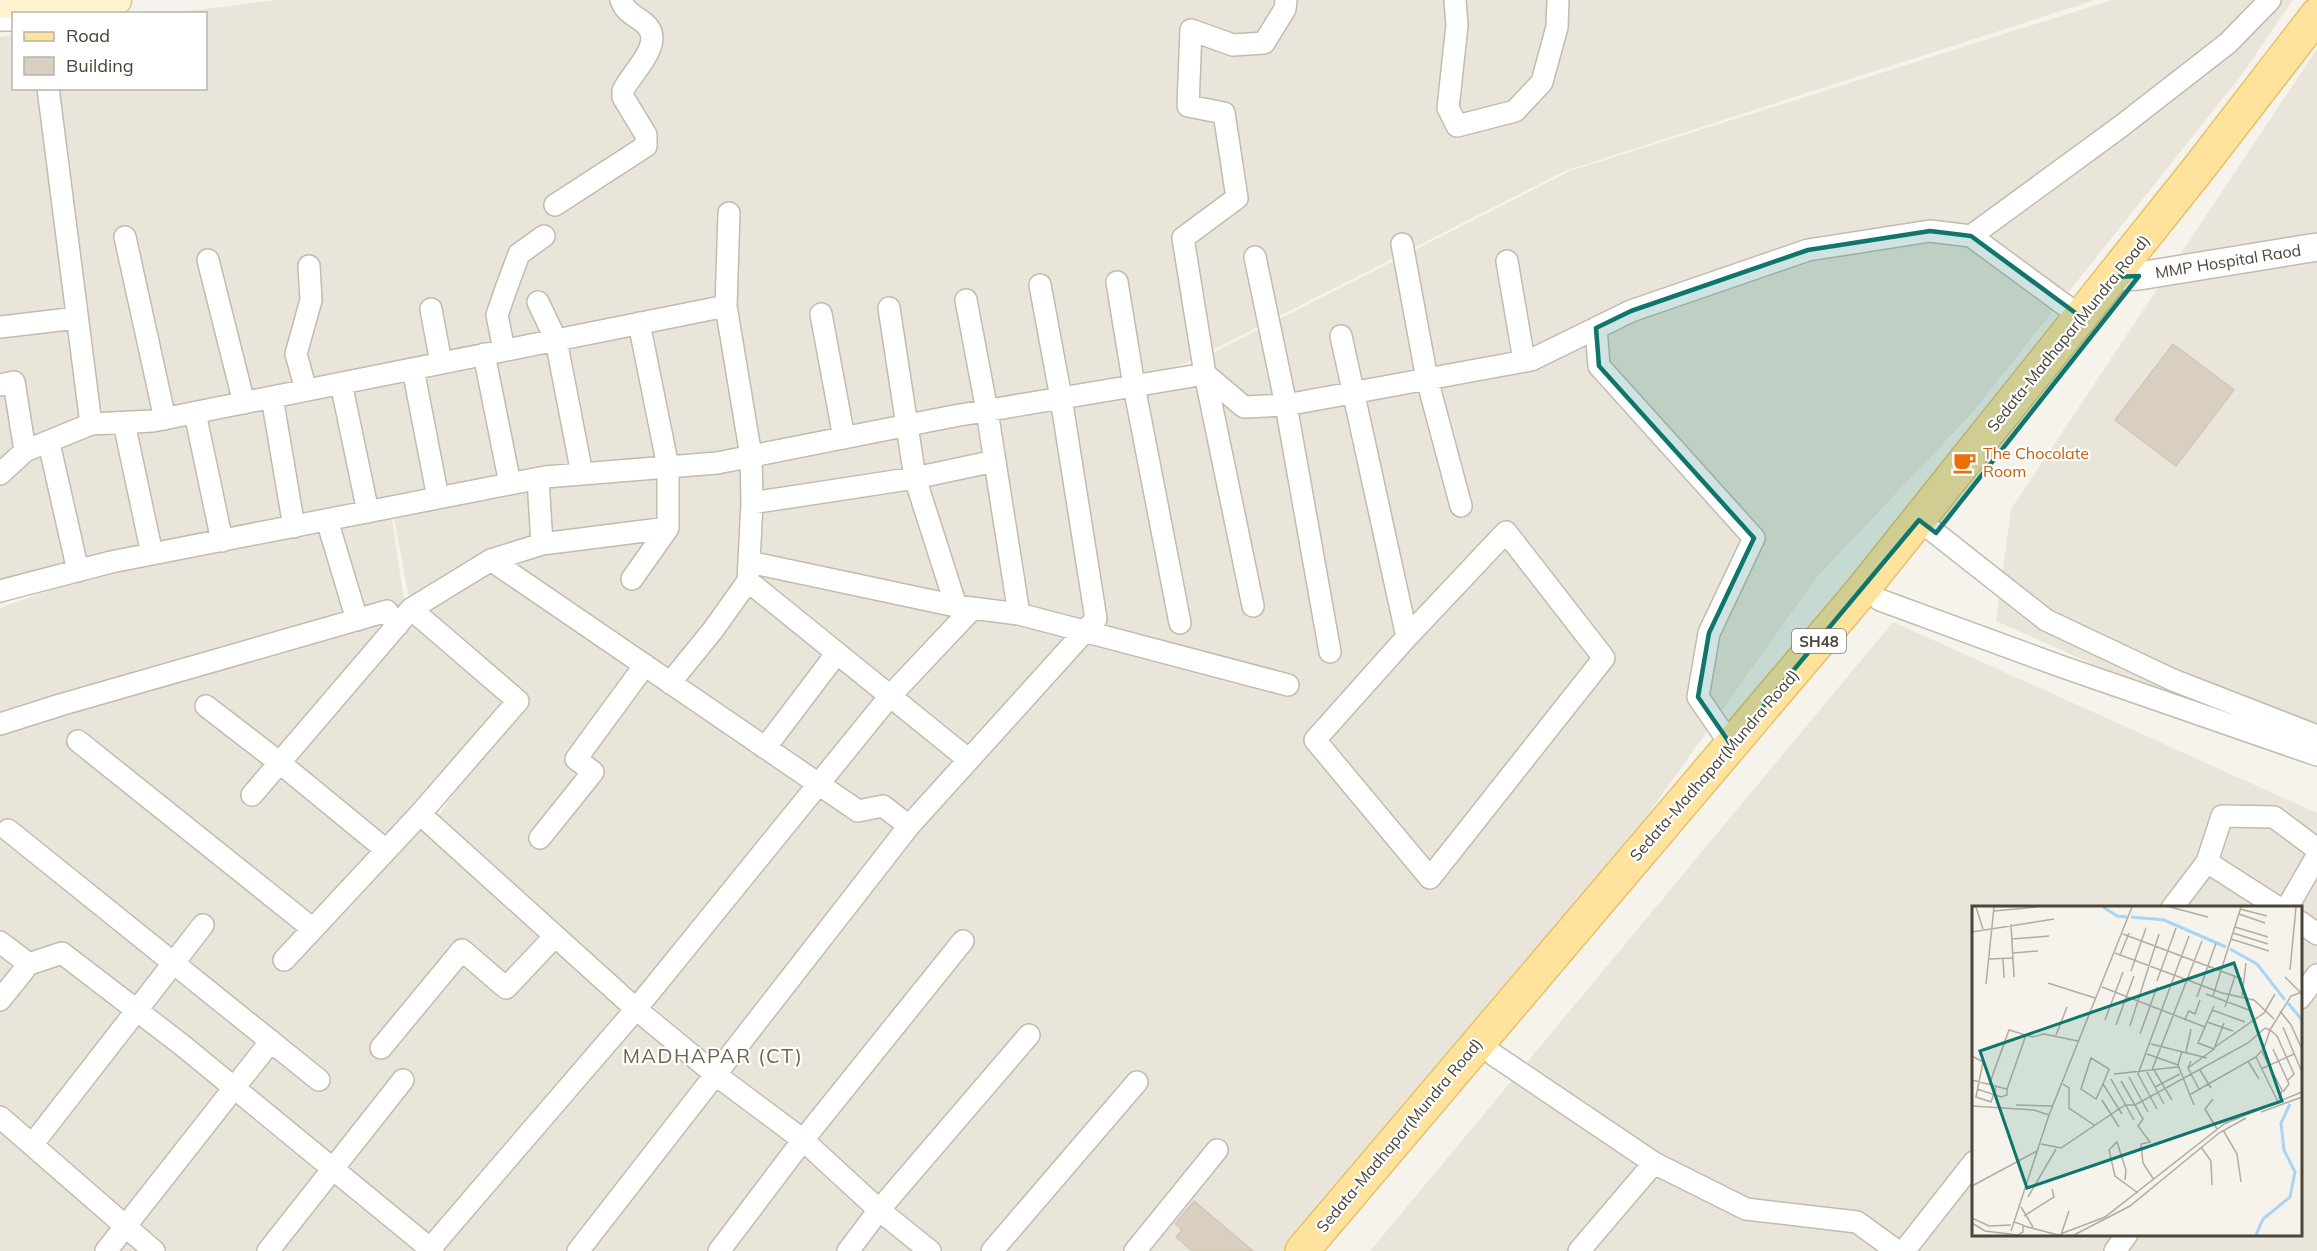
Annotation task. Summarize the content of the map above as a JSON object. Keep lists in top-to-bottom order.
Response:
{
  "streets": {
    "main road": ["Sedata-Madhapar(Mundra Road)", "SH48"],
    "street": ["MMP Hospital Raod"]
  },
  "crossings": [
    ["MMP Hospital Raod", "Sedata-Madhapar(Mundra Road)"]
  ],
  "districts": ["MADHAPAR (CT)"],
  "places": {
    "cafe": ["The Chocolate Room"]
  },
  "legend": ["Road", "Building"]
}
